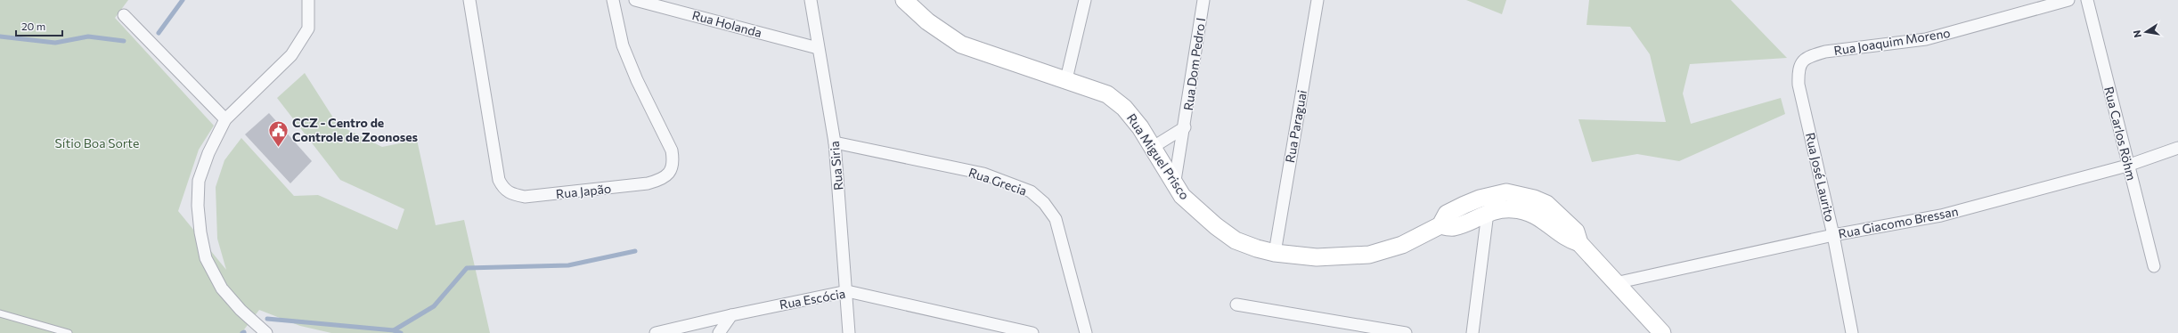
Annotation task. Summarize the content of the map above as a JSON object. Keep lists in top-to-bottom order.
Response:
{
  "streets": {
    "street": [
      "Rua Holanda",
      "Rua Joaquim Moreno",
      "Rua Dom Pedro I",
      "Rua Paraguai",
      "Rua Carlos Röhm",
      "Rua Miguel Prisco",
      "Rua Siria",
      "Rua José Laurito",
      "Rua Grecia",
      "Rua Japão",
      "Rua Giacomo Bressan",
      "Rua Escócia"
    ]
  },
  "crossings": [
    ["Rua Holanda", "Rua Siria"],
    ["Rua Joaquim Moreno", "Rua José Laurito"],
    ["Rua Dom Pedro I", "Rua Miguel Prisco"],
    ["Rua Paraguai", "Rua Miguel Prisco"],
    ["Rua Carlos Röhm", "Rua Giacomo Bressan"],
    ["Rua Miguel Prisco", "Rua Giacomo Bressan"],
    ["Rua Siria", "Rua Grecia"],
    ["Rua Siria", "Rua Escócia"],
    ["Rua José Laurito", "Rua Giacomo Bressan"]
  ],
  "parks": ["Sítio Boa Sorte"],
  "places": {
    "public building": ["CCZ - Centro de Controle de Zoonoses"]
  },
  "scale_bar": "20 m",
  "north": "left"
}
